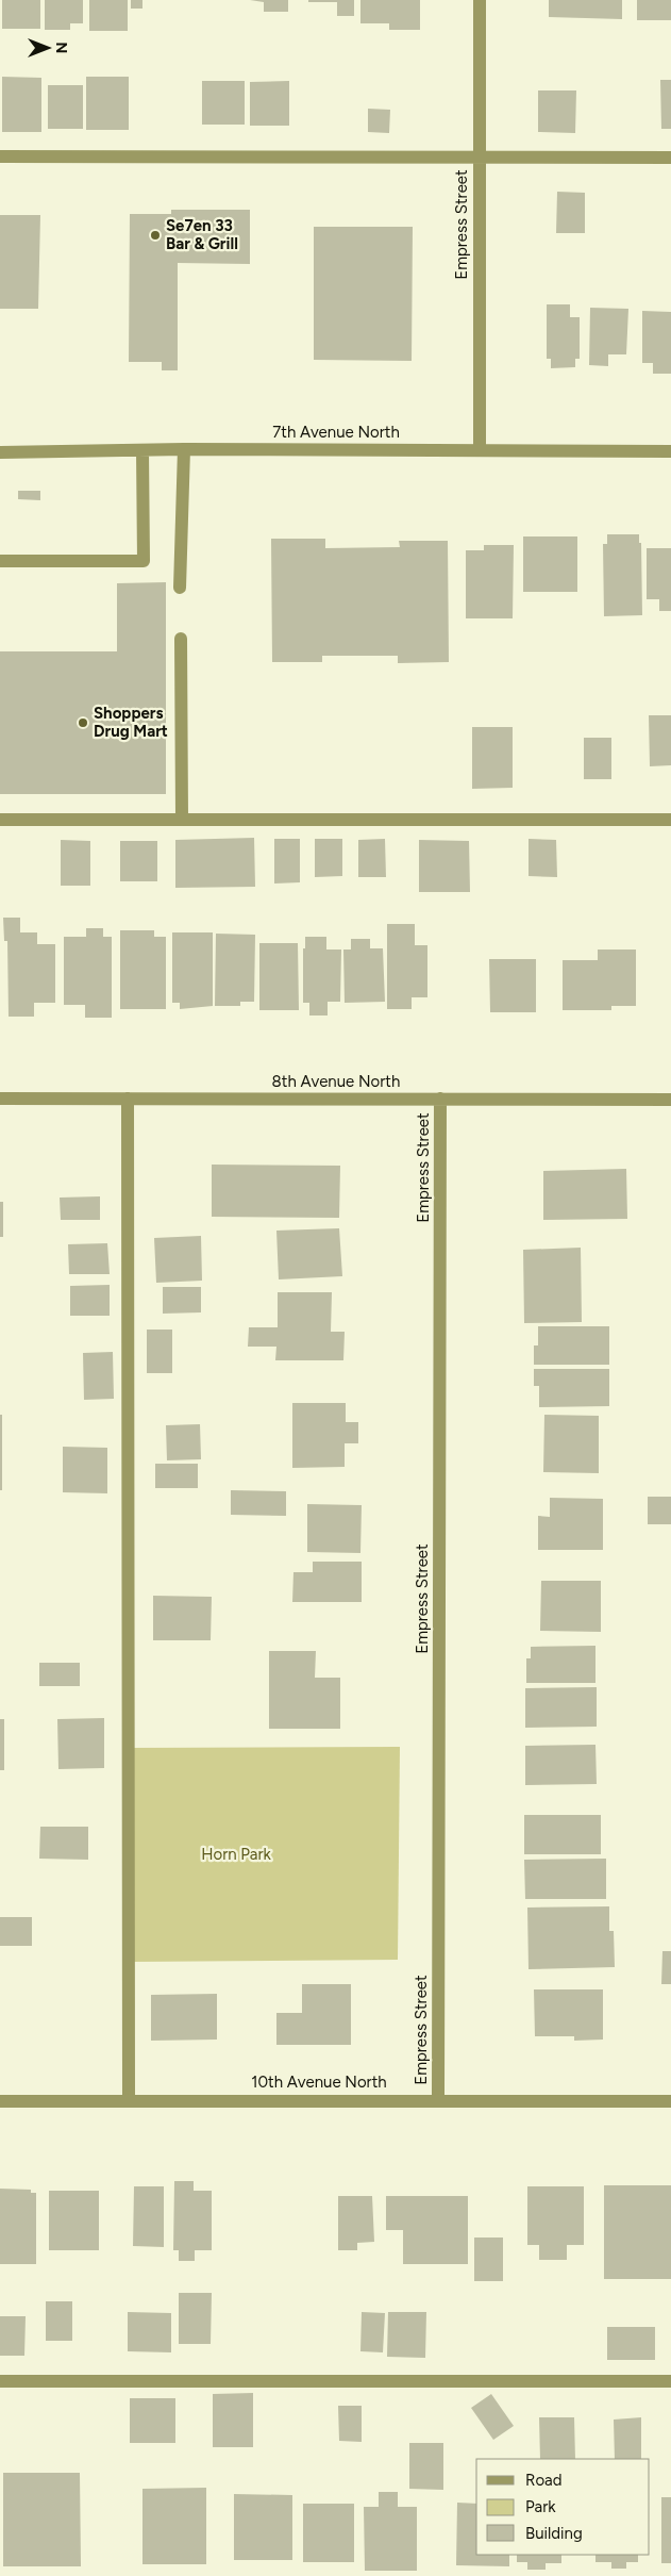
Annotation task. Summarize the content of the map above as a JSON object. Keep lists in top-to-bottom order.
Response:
{
  "streets": {
    "street": [
      "Empress Street",
      "7th Avenue North",
      "8th Avenue North",
      "10th Avenue North"
    ]
  },
  "crossings": [
    ["Empress Street", "7th Avenue North"],
    ["Empress Street", "8th Avenue North"],
    ["Empress Street", "10th Avenue North"]
  ],
  "parks": ["Horn Park"],
  "places": ["Se7en 33 Bar & Grill", "Shoppers Drug Mart"],
  "legend": ["Road", "Park", "Building"],
  "north": "right"
}
